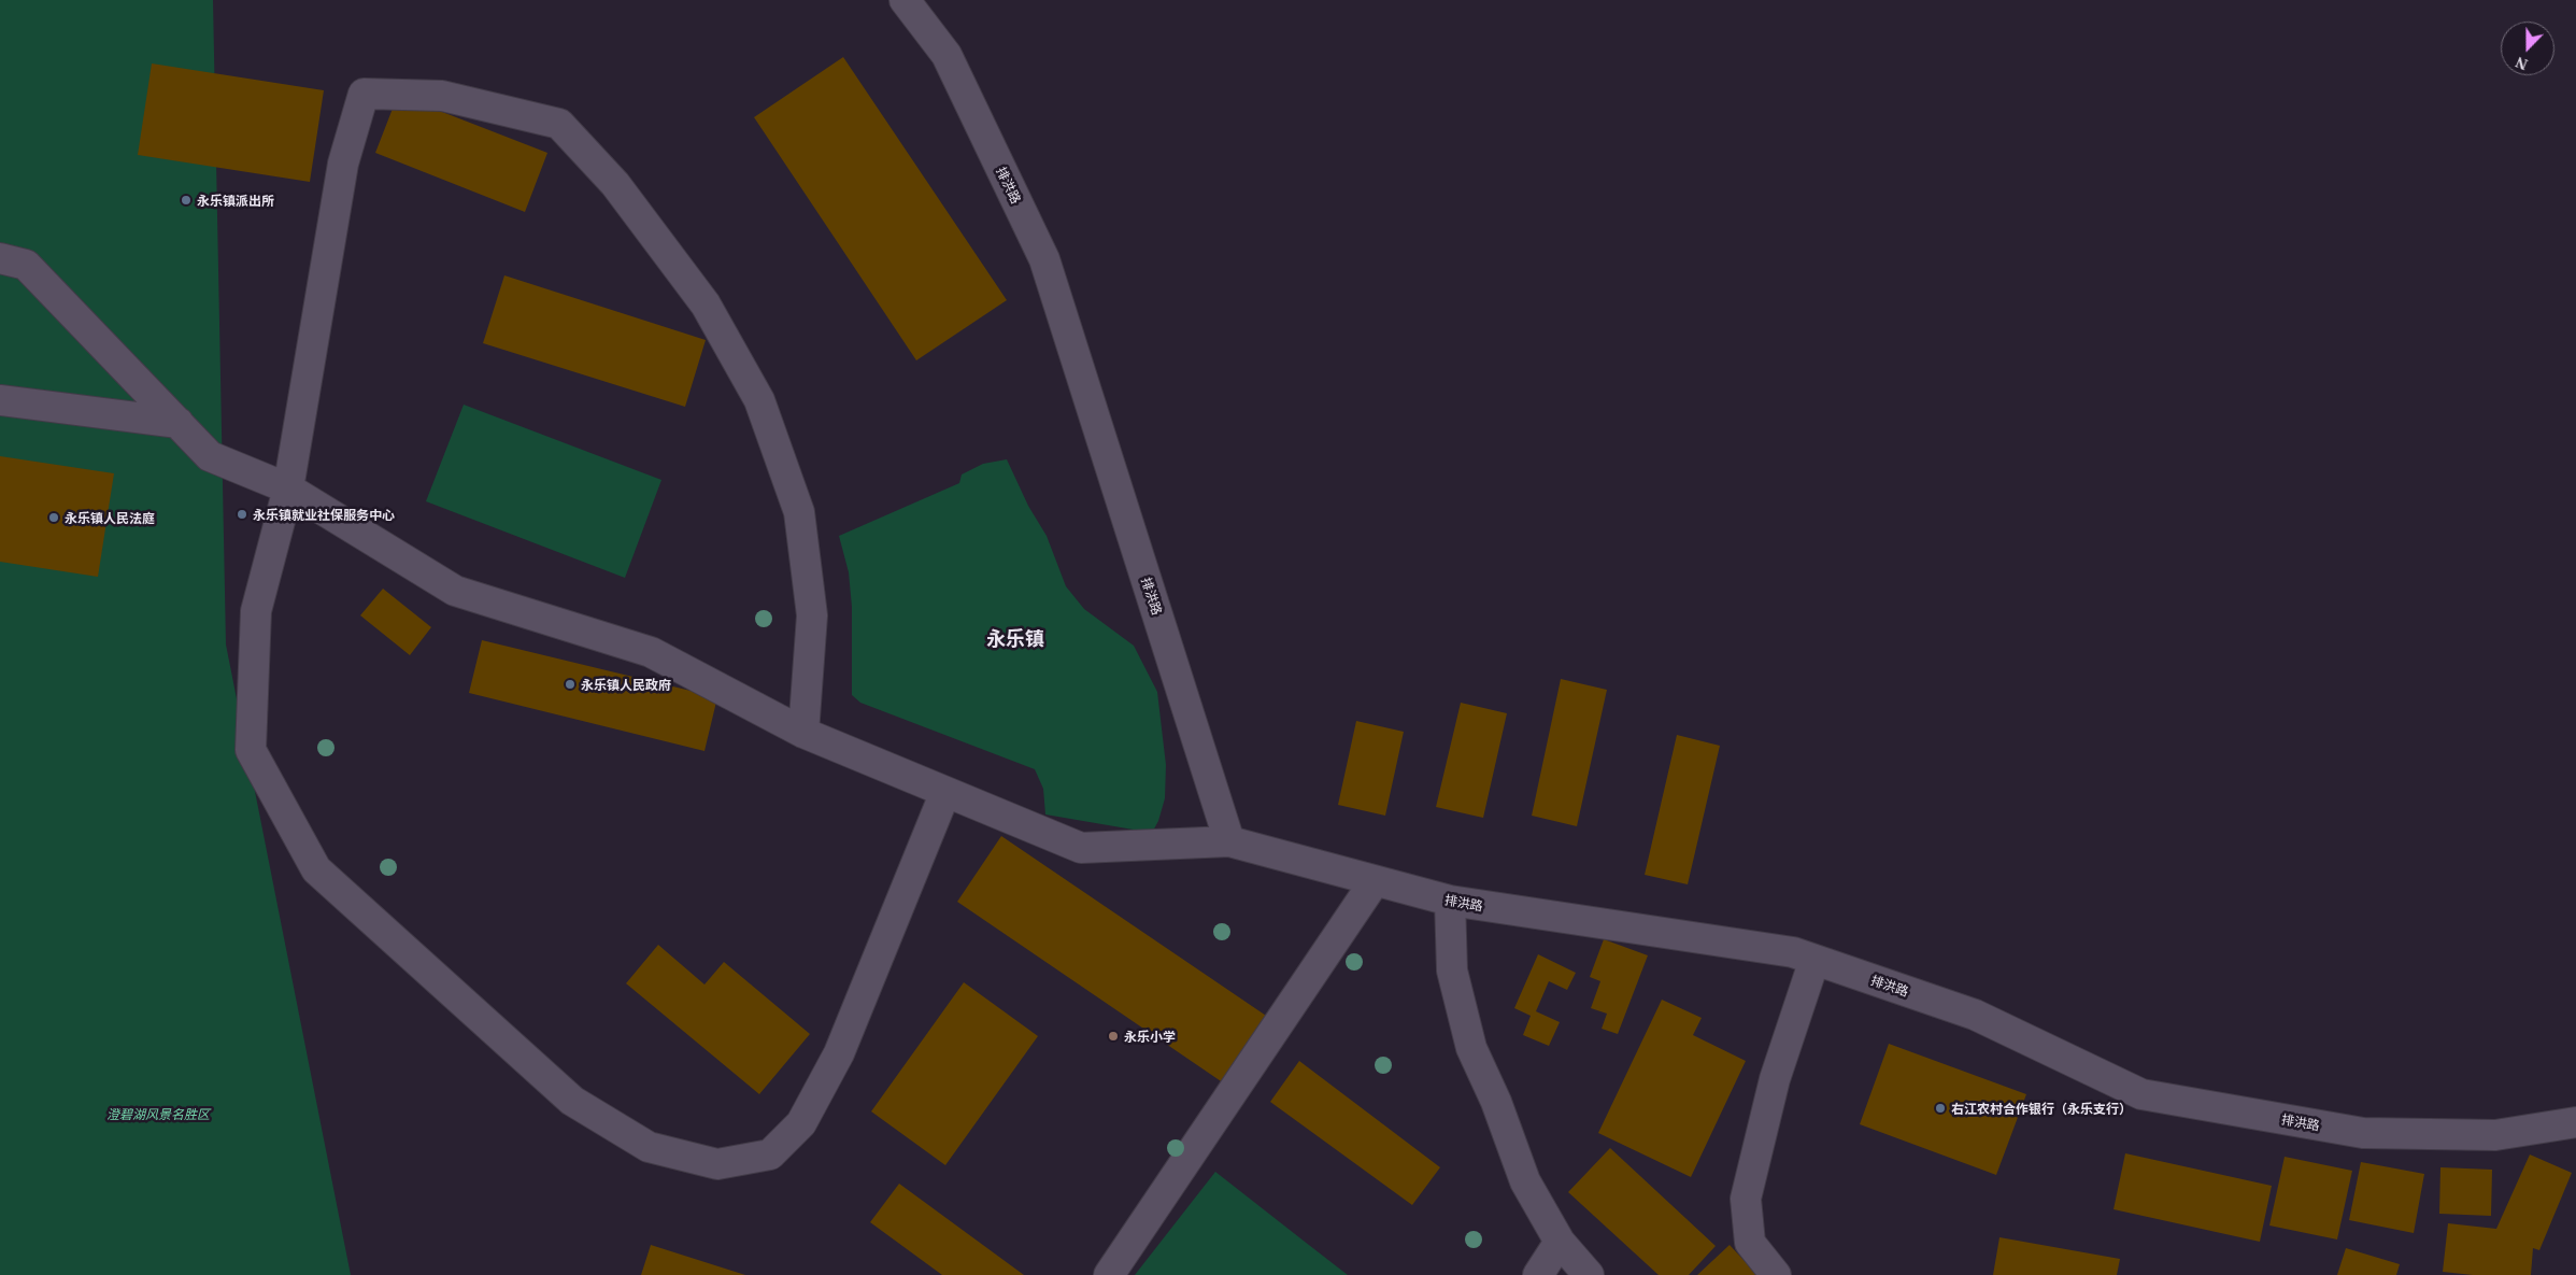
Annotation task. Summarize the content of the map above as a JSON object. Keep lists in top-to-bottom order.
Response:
{
  "streets": {
    "street": ["排洪路"]
  },
  "districts": ["永乐镇"],
  "parks": ["澄碧湖风景名胜区"],
  "places": [
    "永乐镇派出所",
    "永乐镇就业社保服务中心",
    "永乐镇人民法庭",
    "永乐镇人民政府",
    "永乐小学",
    "右江农村合作银行（永乐支行）"
  ],
  "north": "bottom"
}
